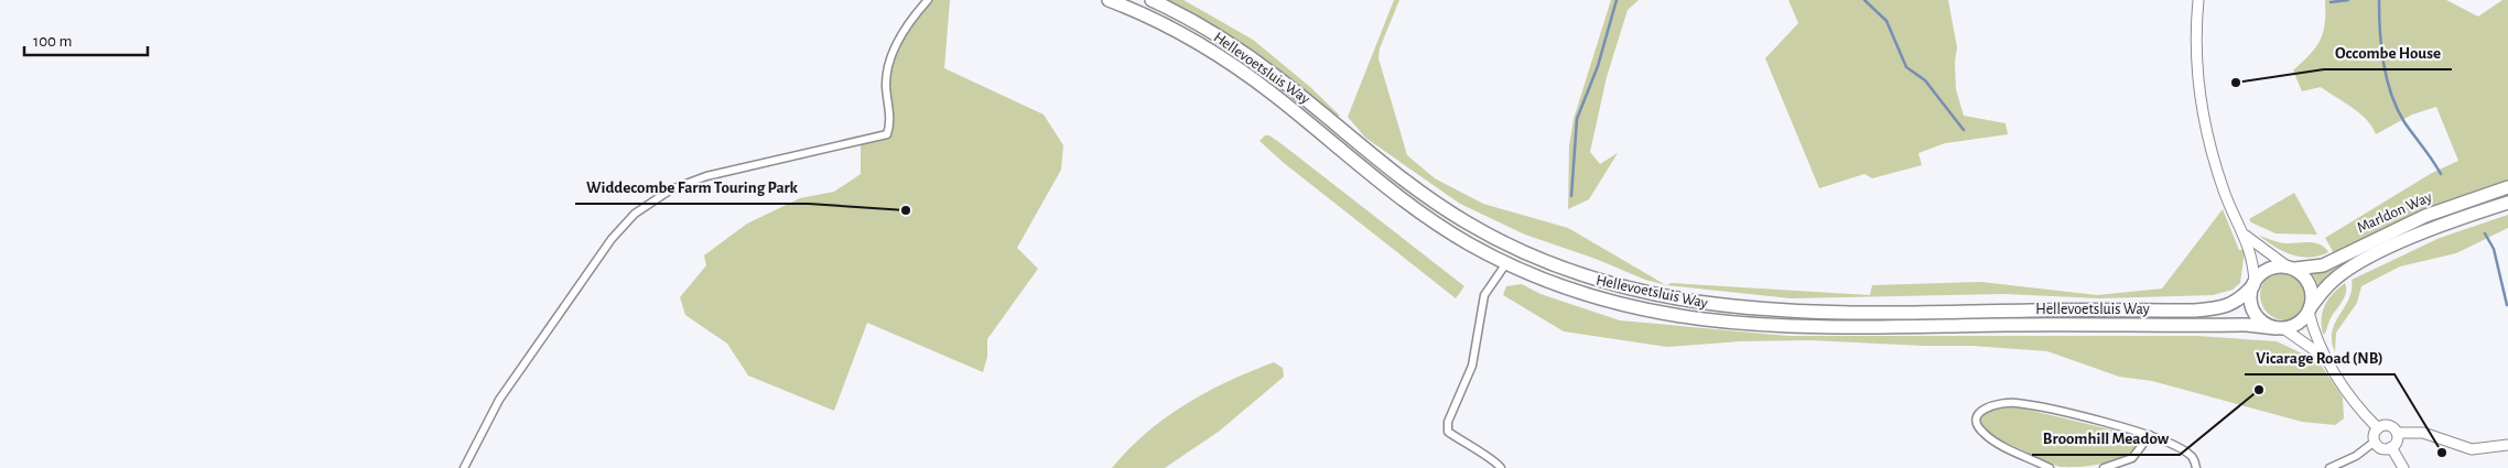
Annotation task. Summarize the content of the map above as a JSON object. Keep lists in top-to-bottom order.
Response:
{
  "streets": {
    "highway": ["Hellevoetsluis Way", "Marldon Way"]
  },
  "crossings": [
    ["Hellevoetsluis Way", "Marldon Way"]
  ],
  "places": [
    "Occombe House",
    "Widdecombe Farm Touring Park",
    "Broomhill Meadow",
    "Vicarage Road (NB)"
  ],
  "scale_bar": "100 m"
}
